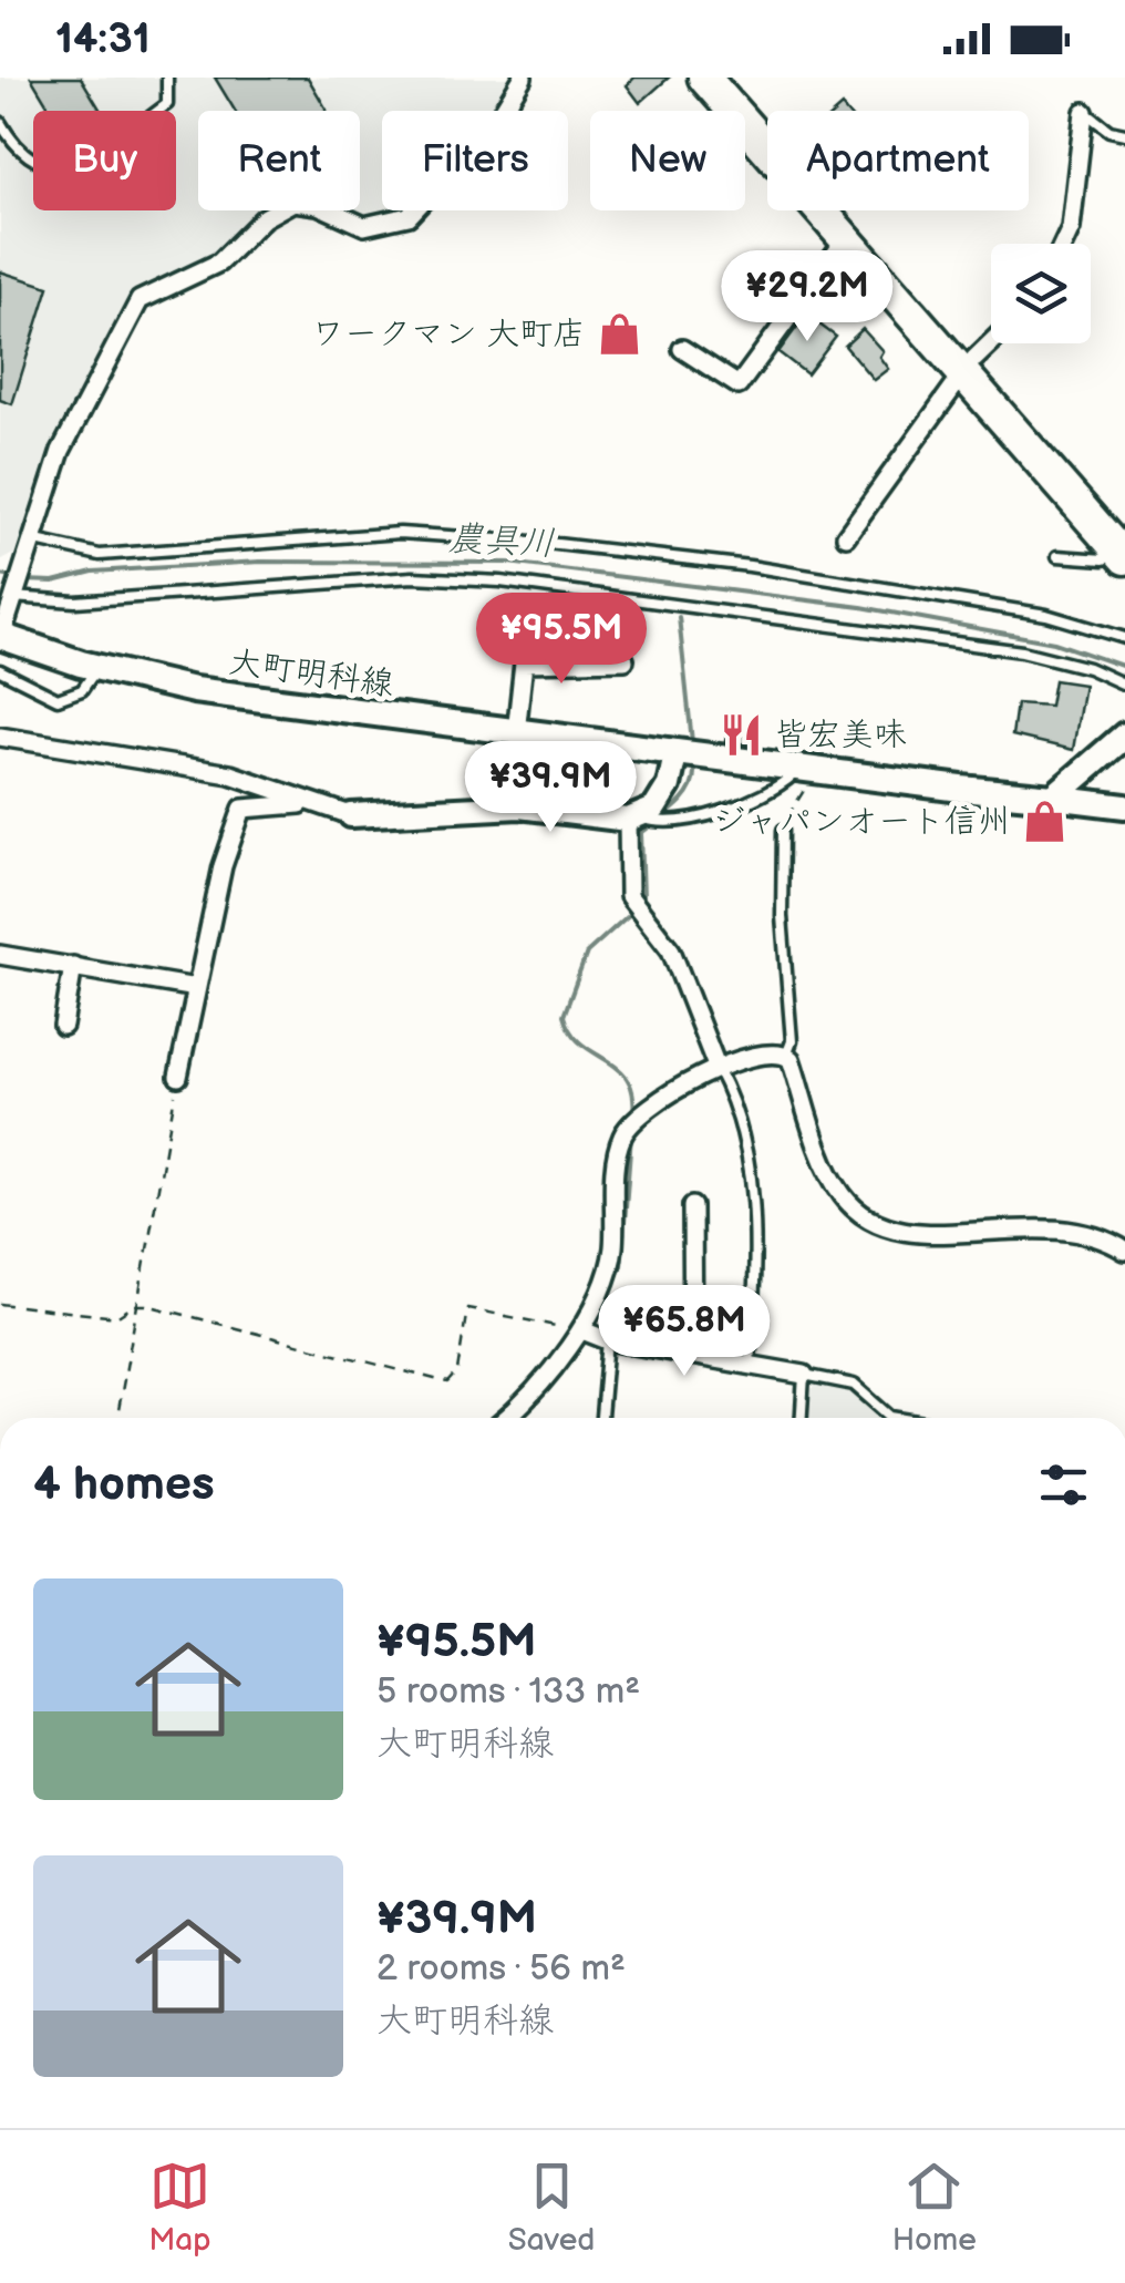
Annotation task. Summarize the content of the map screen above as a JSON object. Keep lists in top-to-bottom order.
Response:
{
  "streets": {
    "main road": ["大町明科線"]
  },
  "water": ["農具川"],
  "places": {
    "shop": ["ワークマン 大町店", "ジャパンオート信州"],
    "restaurant": ["皆宏美味"]
  },
  "page": {
    "status": "14:31",
    "chip": [
      "Buy",
      "Rent",
      "Filters",
      "New",
      "Apartment"
    ],
    "price": [
      "¥29.2M",
      "¥95.5M",
      "¥39.9M",
      "¥65.8M"
    ],
    "heading": "4 homes",
    "list": [
      {
        "name": "¥95.5M",
        "note": "5 rooms · 133 m² · 大町明科線"
      },
      {
        "name": "¥39.9M",
        "note": "2 rooms · 56 m² · 大町明科線"
      }
    ],
    "tabs": ["Map", "Saved", "Home"]
  }
}
